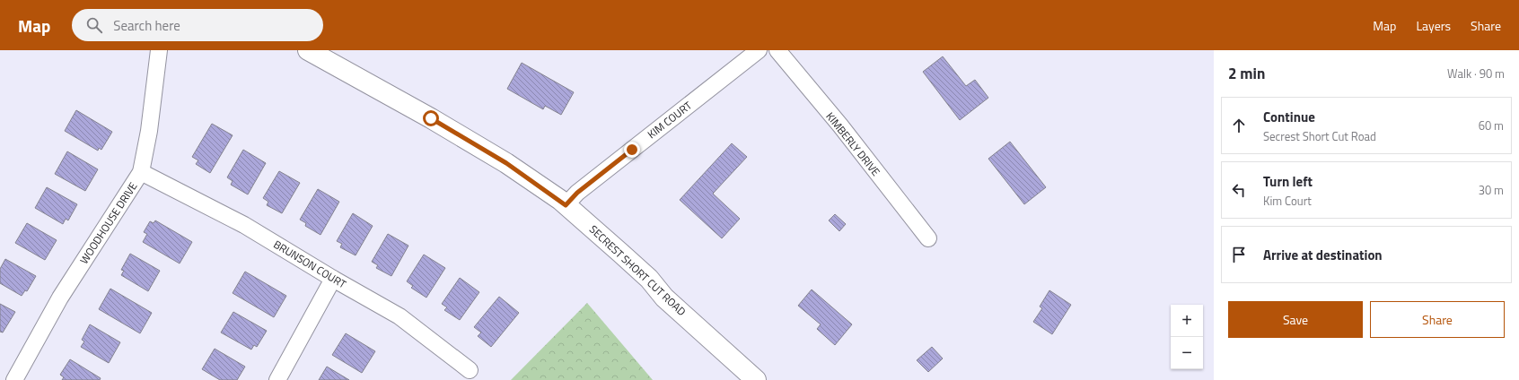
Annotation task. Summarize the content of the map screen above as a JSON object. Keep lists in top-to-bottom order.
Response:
{
  "streets": {
    "main road": ["SECREST SHORT CUT ROAD"],
    "street": [
      "KIM COURT",
      "KIMBERLY DRIVE",
      "WOODHOUSE DRIVE",
      "BRUNSON COURT"
    ]
  },
  "crossings": [
    ["KIM COURT", "SECREST SHORT CUT ROAD"],
    ["WOODHOUSE DRIVE", "BRUNSON COURT"]
  ],
  "page": {
    "header": "Map",
    "search": "Search here",
    "nav": ["Map", "Layers", "Share"],
    "heading": ["2 min", "Walk · 90 m"],
    "list": [
      ["Continue", "Secrest Short Cut Road", "60 m"],
      ["Turn left", "Kim Court", "30 m"],
      "Arrive at destination"
    ],
    "buttons": ["Save", "Share"],
    "map_buttons": ["+", "−"]
  }
}
